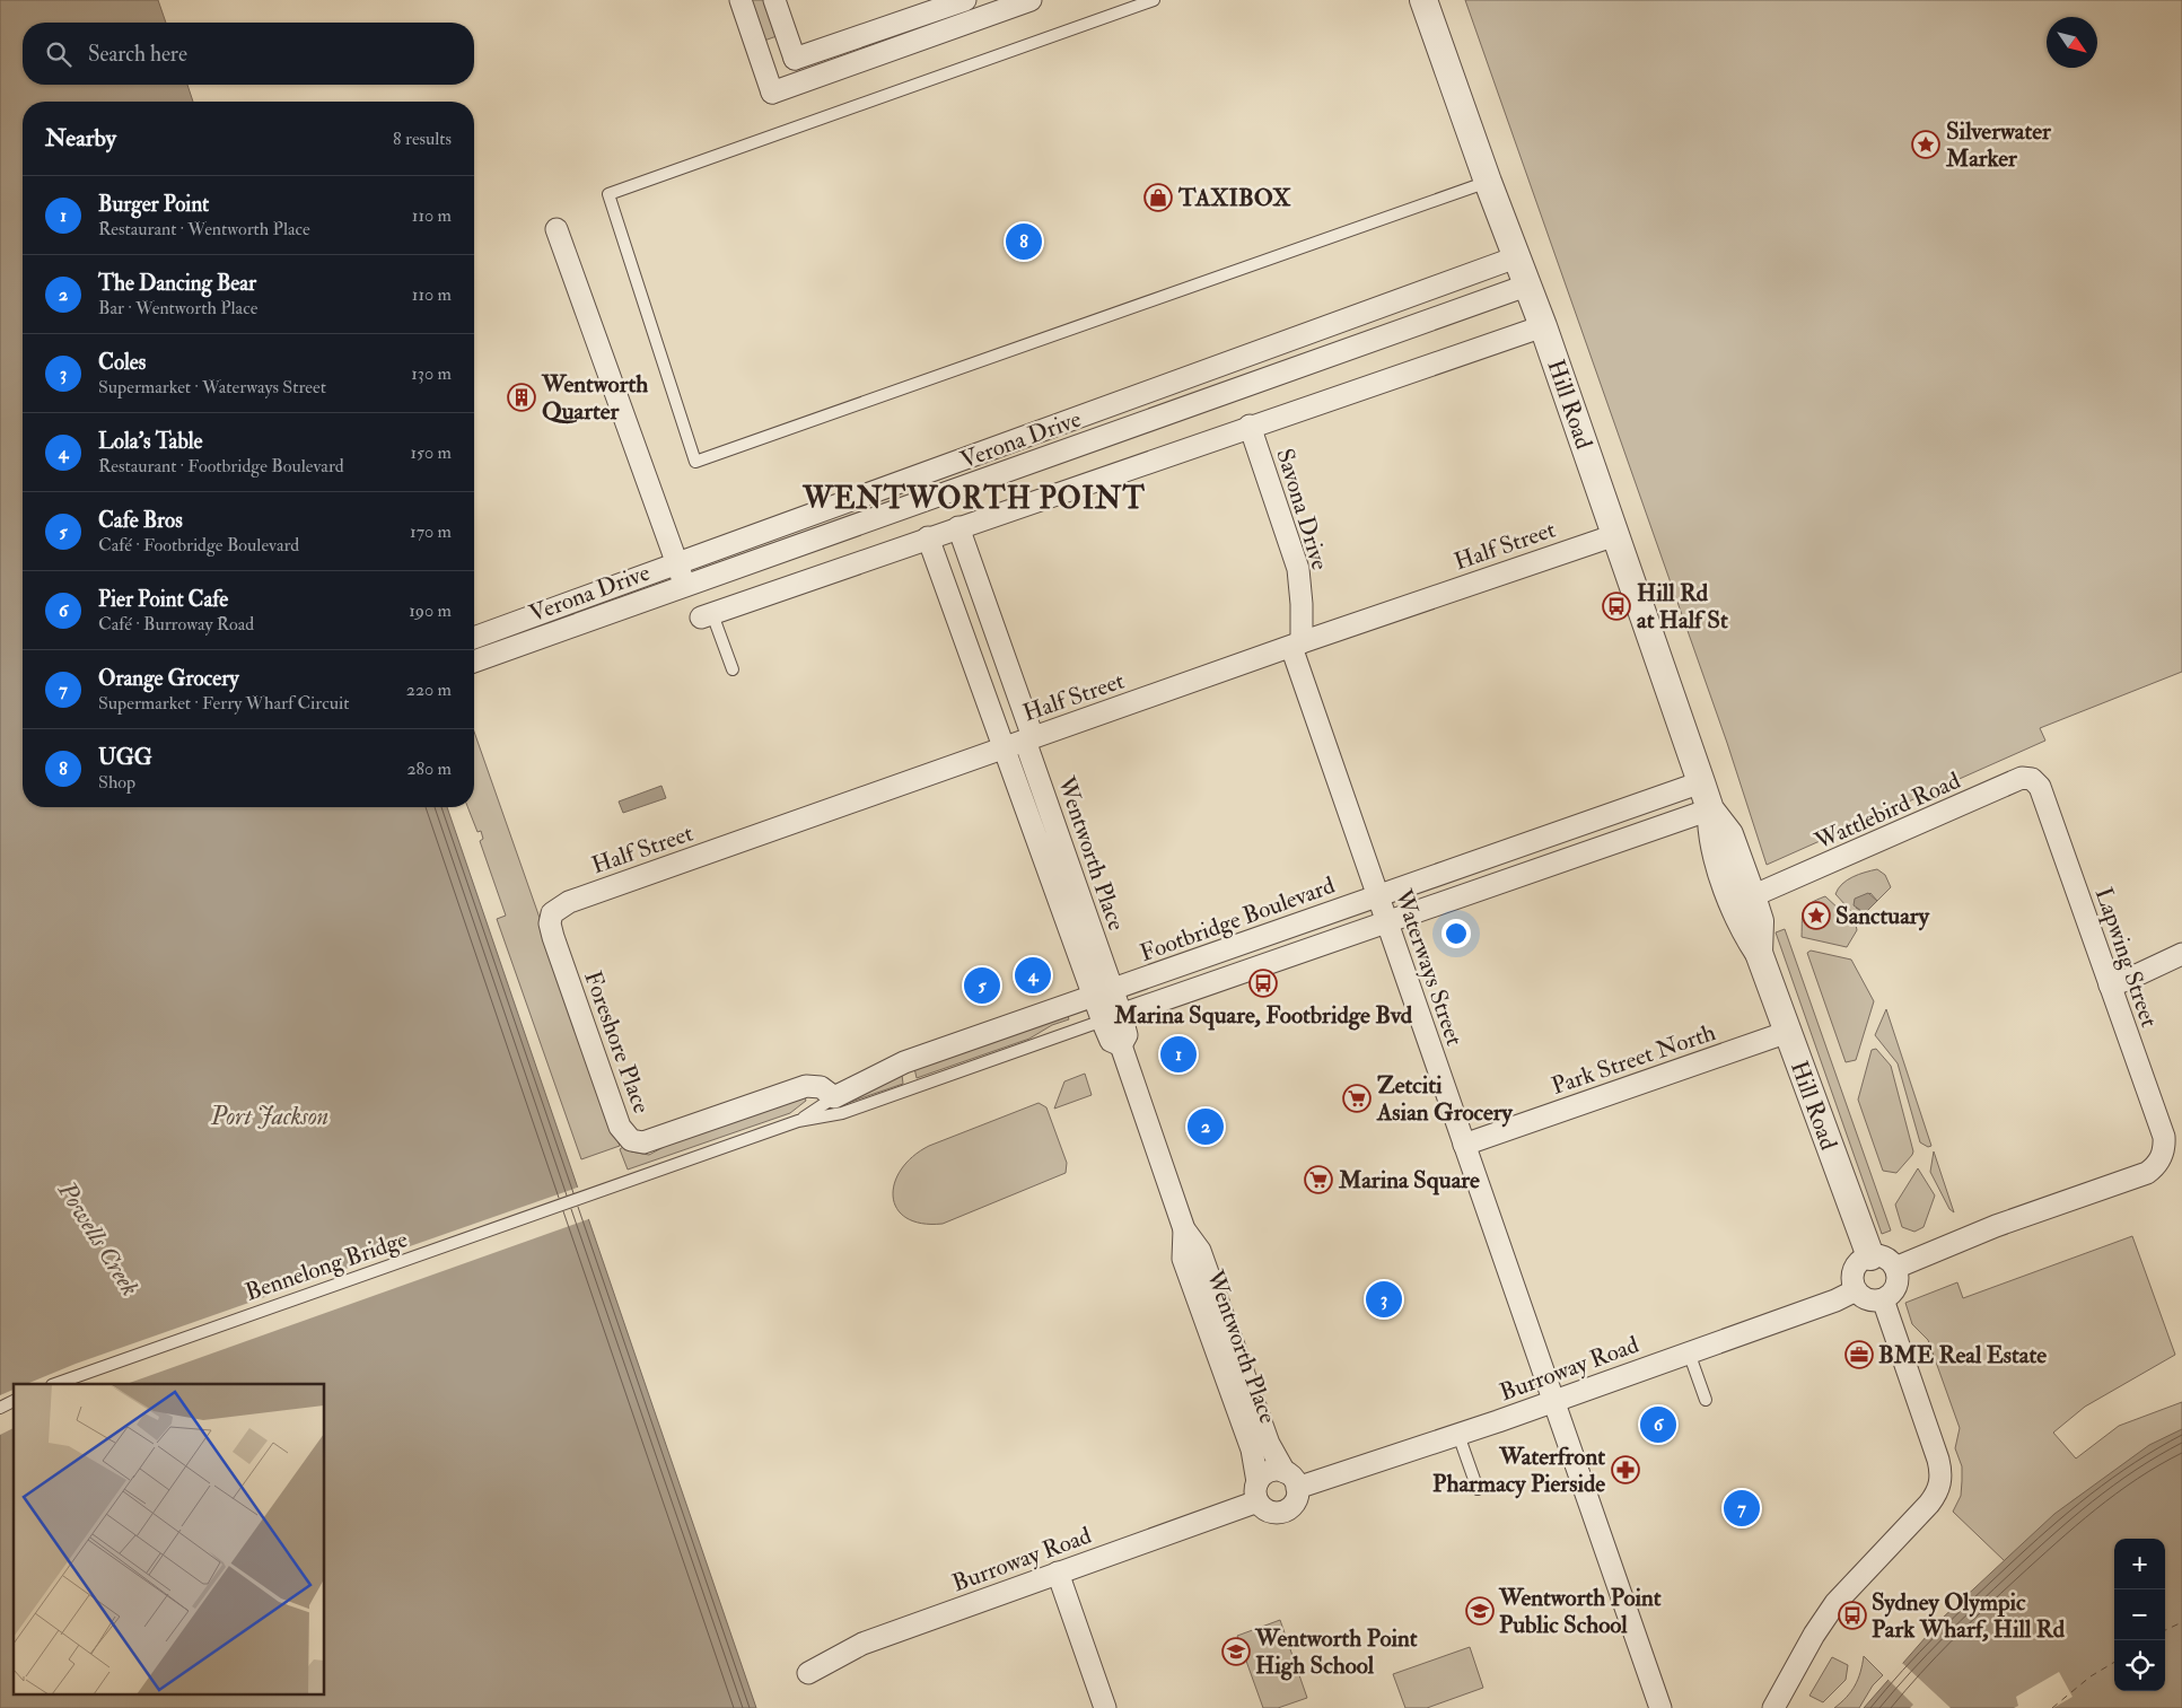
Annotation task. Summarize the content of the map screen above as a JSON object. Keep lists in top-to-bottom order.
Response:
{
  "streets": {
    "street": [
      "Hill Road",
      "Verona Drive",
      "Savona Drive",
      "Half Street",
      "Wattlebird Road",
      "Wentworth Place",
      "Footbridge Boulevard",
      "Lapwing Street",
      "Waterways Street",
      "Foreshore Place",
      "Park Street North",
      "Burroway Road"
    ],
    "lane": ["Bennelong Bridge"]
  },
  "crossings": [
    ["Hill Road", "Verona Drive"],
    ["Hill Road", "Half Street"],
    ["Hill Road", "Wattlebird Road"],
    ["Hill Road", "Footbridge Boulevard"],
    ["Hill Road", "Lapwing Street"],
    ["Hill Road", "Park Street North"],
    ["Hill Road", "Burroway Road"],
    ["Savona Drive", "Half Street"],
    ["Savona Drive", "Waterways Street"],
    ["Half Street", "Wentworth Place"],
    ["Half Street", "Waterways Street"],
    ["Half Street", "Foreshore Place"],
    ["Wattlebird Road", "Lapwing Street"],
    ["Wentworth Place", "Footbridge Boulevard"],
    ["Wentworth Place", "Burroway Road"],
    ["Footbridge Boulevard", "Waterways Street"],
    ["Footbridge Boulevard", "Foreshore Place"],
    ["Footbridge Boulevard", "Bennelong Bridge"],
    ["Lapwing Street", "Burroway Road"],
    ["Waterways Street", "Park Street North"],
    ["Waterways Street", "Burroway Road"]
  ],
  "districts": ["WENTWORTH POINT"],
  "water": ["Port Jackson", "Powells Creek"],
  "places": {
    "place": ["Silverwater Marker", "Sanctuary"],
    "shop": ["TAXIBOX"],
    "building": ["Wentworth Quarter"],
    "bus stop": ["Hill Rd at Half St", "Marina Square, Footbridge Bvd", "Sydney Olympic Park Wharf, Hill Rd"],
    "supermarket": ["Zetciti Asian Grocery", "Marina Square"],
    "office": ["BME Real Estate"],
    "pharmacy": ["Waterfront Pharmacy Pierside"],
    "school or university": ["Wentworth Point Public School", "Wentworth Point High School"]
  },
  "north": "bottom right",
  "page": {
    "search": "Search here",
    "heading": ["Nearby", "8 results"],
    "list": [
      {
        "mark": "1",
        "name": "Burger Point",
        "note": "Restaurant · Wentworth Place",
        "value": "110 m"
      },
      {
        "mark": "2",
        "name": "The Dancing Bear",
        "note": "Bar · Wentworth Place",
        "value": "110 m"
      },
      {
        "mark": "3",
        "name": "Coles",
        "note": "Supermarket · Waterways Street",
        "value": "130 m"
      },
      {
        "mark": "4",
        "name": "Lola’s Table",
        "note": "Restaurant · Footbridge Boulevard",
        "value": "150 m"
      },
      {
        "mark": "5",
        "name": "Cafe Bros",
        "note": "Café · Footbridge Boulevard",
        "value": "170 m"
      },
      {
        "mark": "6",
        "name": "Pier Point Cafe",
        "note": "Café · Burroway Road",
        "value": "190 m"
      },
      {
        "mark": "7",
        "name": "Orange Grocery",
        "note": "Supermarket · Ferry Wharf Circuit",
        "value": "220 m"
      },
      {
        "mark": "8",
        "name": "UGG",
        "note": "Shop",
        "value": "280 m"
      }
    ],
    "pins": [
      "8",
      "4",
      "5",
      "1",
      "2",
      "3",
      "6",
      "7"
    ],
    "map_buttons": ["+", "−"]
  }
}
